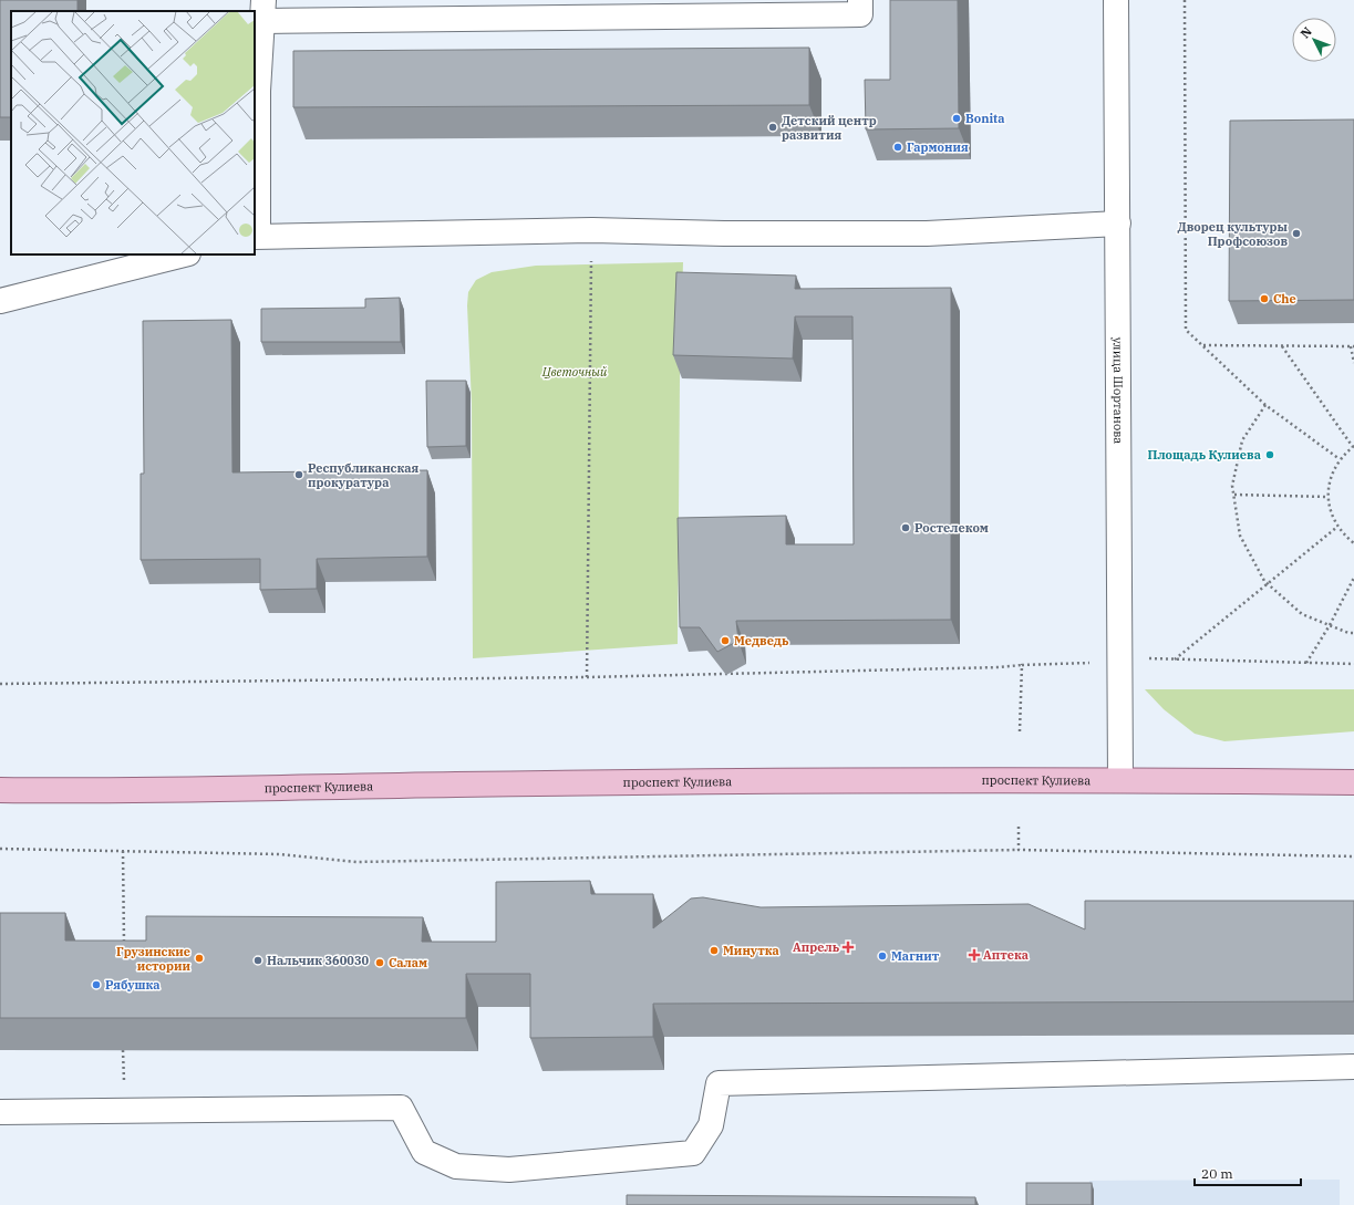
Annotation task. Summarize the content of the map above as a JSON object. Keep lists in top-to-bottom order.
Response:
{
  "streets": {
    "main road": ["проспект Кулиева"],
    "street": ["улица Шортанова"]
  },
  "crossings": [
    ["улица Шортанова", "проспект Кулиева"]
  ],
  "parks": ["Цветочный"],
  "places": {
    "other": [
      "Bonita",
      "Детский центр развития",
      "Гармония",
      "Дворец культуры Профсоюзов",
      "Che",
      "Площадь Кулиева",
      "Республиканская прокуратура",
      "Ростелеком",
      "Медведь",
      "Минутка",
      "Магнит",
      "Грузинские истории",
      "Нальчик 360030",
      "Салам",
      "Рябушка"
    ],
    "health": ["Апрель", "Аптека"]
  },
  "scale_bar": "20 m",
  "north": "top left"
}
